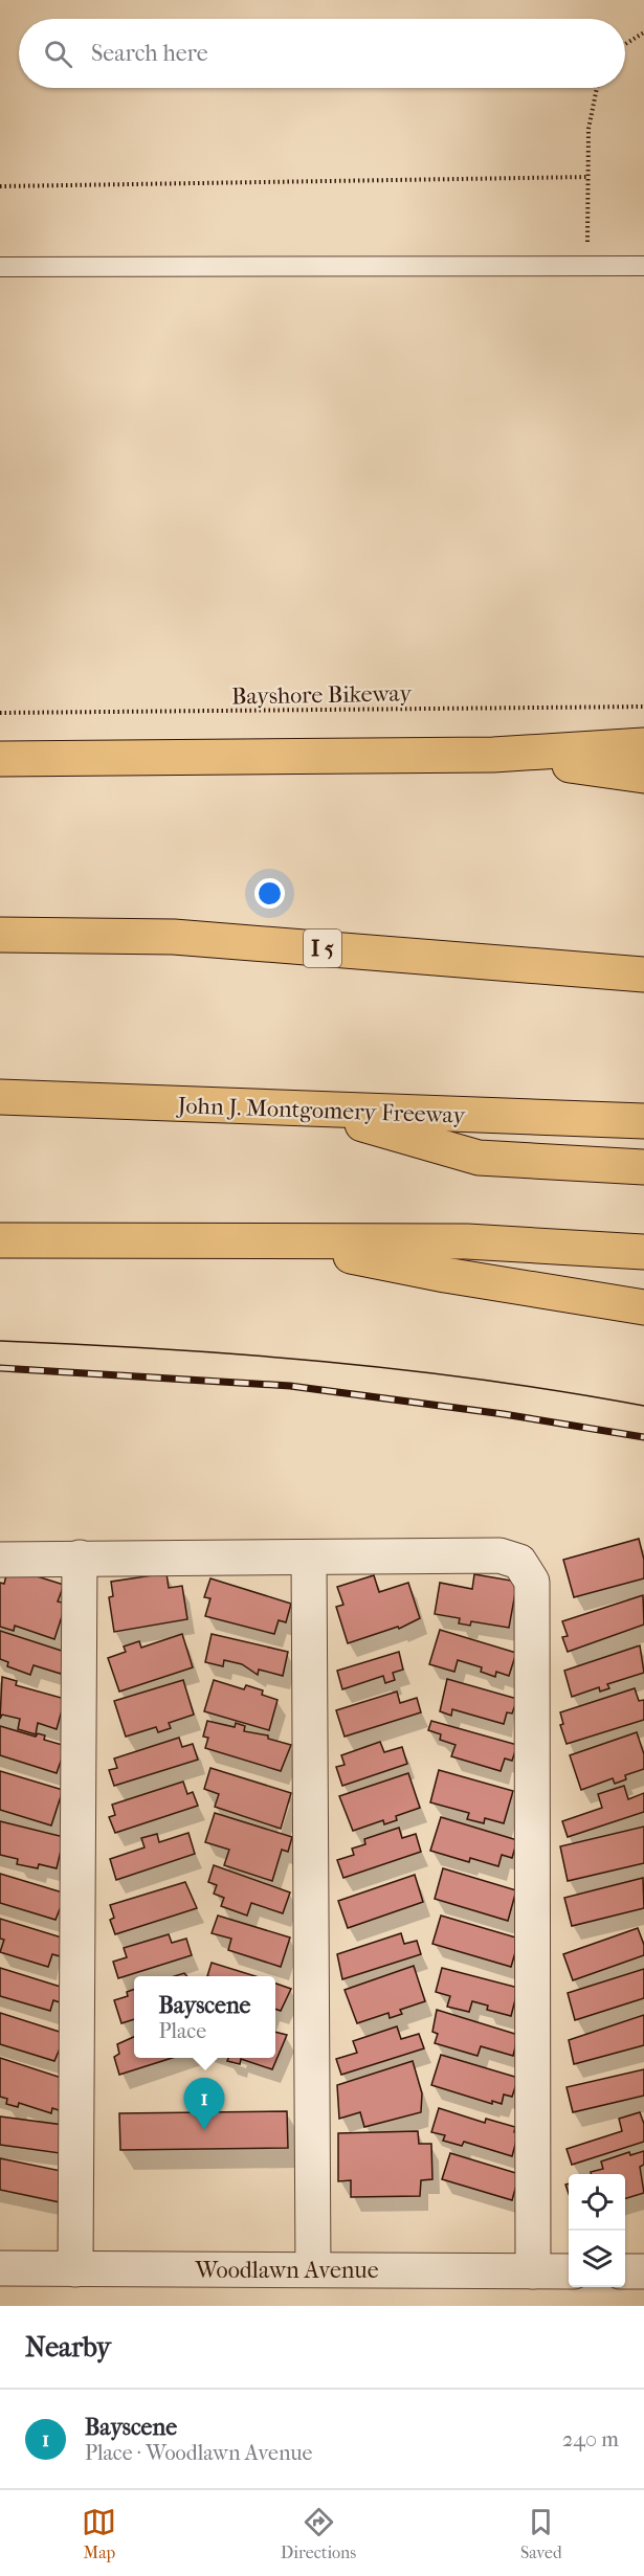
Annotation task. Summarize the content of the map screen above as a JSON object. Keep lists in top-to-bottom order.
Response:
{
  "streets": {
    "highway": ["I 5", "John J. Montgomery Freeway"],
    "street": ["Woodlawn Avenue"],
    "path": ["Bayshore Bikeway"]
  },
  "page": {
    "search": "Search here",
    "popup": ["Bayscene", "Place"],
    "pins": "1",
    "heading": "Nearby",
    "list": [
      {
        "mark": "1",
        "name": "Bayscene",
        "note": "Place · Woodlawn Avenue",
        "value": "240 m"
      }
    ],
    "nav": ["Map", "Directions", "Saved"]
  }
}
